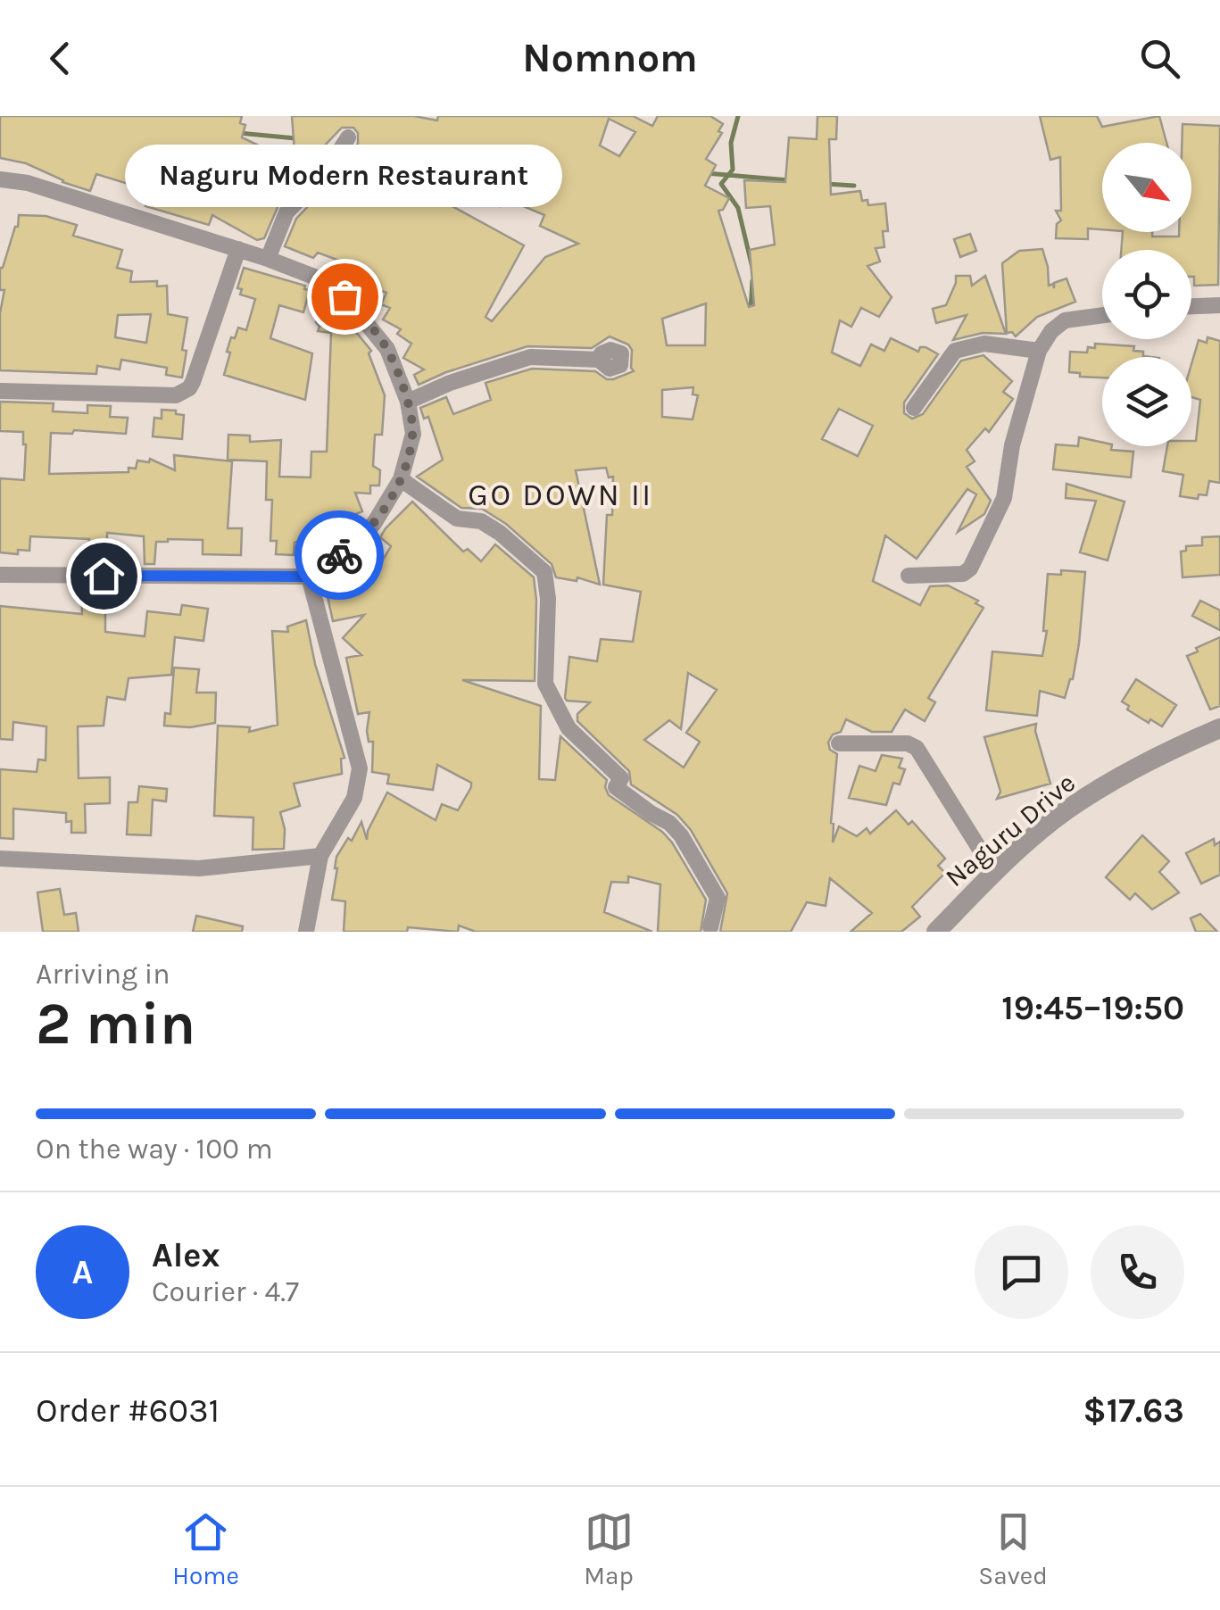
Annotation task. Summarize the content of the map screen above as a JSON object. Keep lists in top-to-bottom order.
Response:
{
  "streets": {
    "street": ["Naguru Drive"]
  },
  "districts": ["GO DOWN II"],
  "places": ["Naguru Modern Restaurant"],
  "north": "bottom right",
  "page": {
    "header": "Nomnom",
    "bubble": "Naguru Modern Restaurant",
    "heading": ["2 min", "Arriving in", "19:45–19:50"],
    "panel": [
      "Alex",
      "Courier · 4.7",
      "Order #6031",
      "$17.63"
    ],
    "bar": "On the way · 100 m",
    "round": "A",
    "tabs": ["Home", "Map", "Saved"]
  }
}
